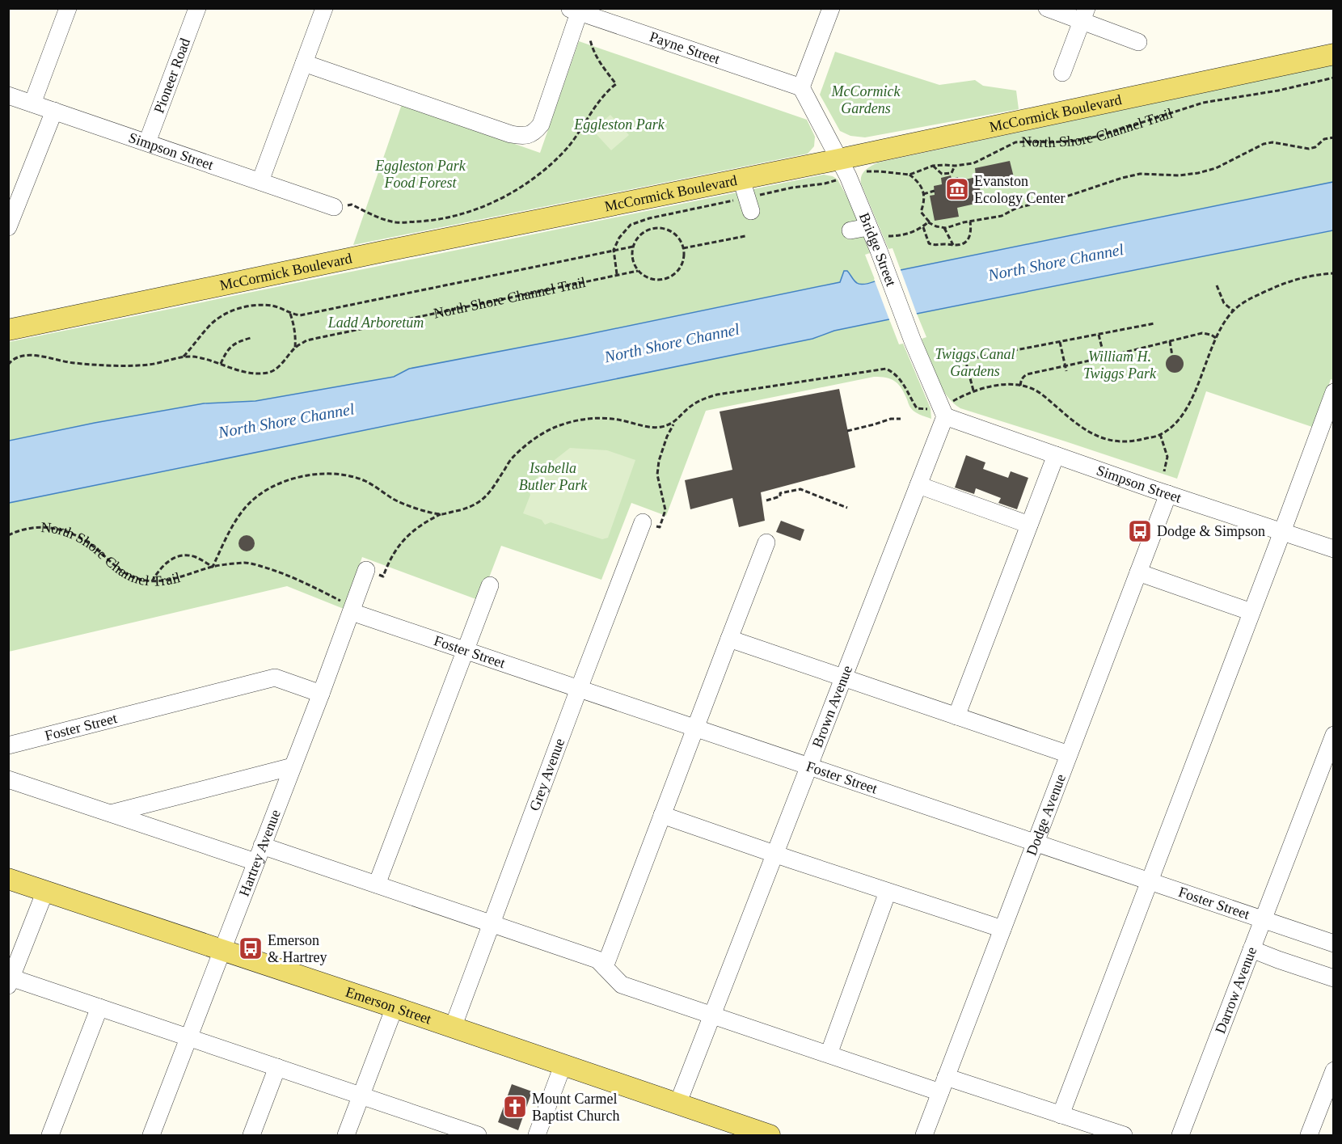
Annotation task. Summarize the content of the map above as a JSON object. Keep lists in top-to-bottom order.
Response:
{
  "streets": {
    "main road": ["McCormick Boulevard", "Emerson Street"],
    "street": [
      "Payne Street",
      "Pioneer Road",
      "Simpson Street",
      "Bridge Street",
      "Foster Street",
      "Brown Avenue",
      "Grey Avenue",
      "Dodge Avenue",
      "Hartrey Avenue",
      "Darrow Avenue"
    ],
    "path": ["North Shore Channel Trail"]
  },
  "crossings": [
    ["Payne Street", "Bridge Street"],
    ["Pioneer Road", "Simpson Street"],
    ["McCormick Boulevard", "Bridge Street"],
    ["North Shore Channel Trail", "Foster Street"],
    ["North Shore Channel Trail", "Hartrey Avenue"],
    ["Simpson Street", "Bridge Street"],
    ["Simpson Street", "Brown Avenue"],
    ["Simpson Street", "Dodge Avenue"],
    ["Bridge Street", "Brown Avenue"],
    ["Foster Street", "Brown Avenue"],
    ["Foster Street", "Grey Avenue"],
    ["Foster Street", "Dodge Avenue"],
    ["Foster Street", "Hartrey Avenue"],
    ["Foster Street", "Darrow Avenue"],
    ["Brown Avenue", "Emerson Street"],
    ["Grey Avenue", "Emerson Street"],
    ["Hartrey Avenue", "Emerson Street"]
  ],
  "water": ["North Shore Channel"],
  "parks": [
    "McCormick Gardens",
    "Eggleston Park",
    "Eggleston Park Food Forest",
    "Ladd Arboretum",
    "Twiggs Canal Gardens",
    "William H. Twiggs Park",
    "Isabella Butler Park"
  ],
  "places": {
    "museum": ["Evanston Ecology Center"],
    "bus stop": ["Dodge & Simpson", "Emerson & Hartrey"],
    "church": ["Mount Carmel Baptist Church"]
  }
}
